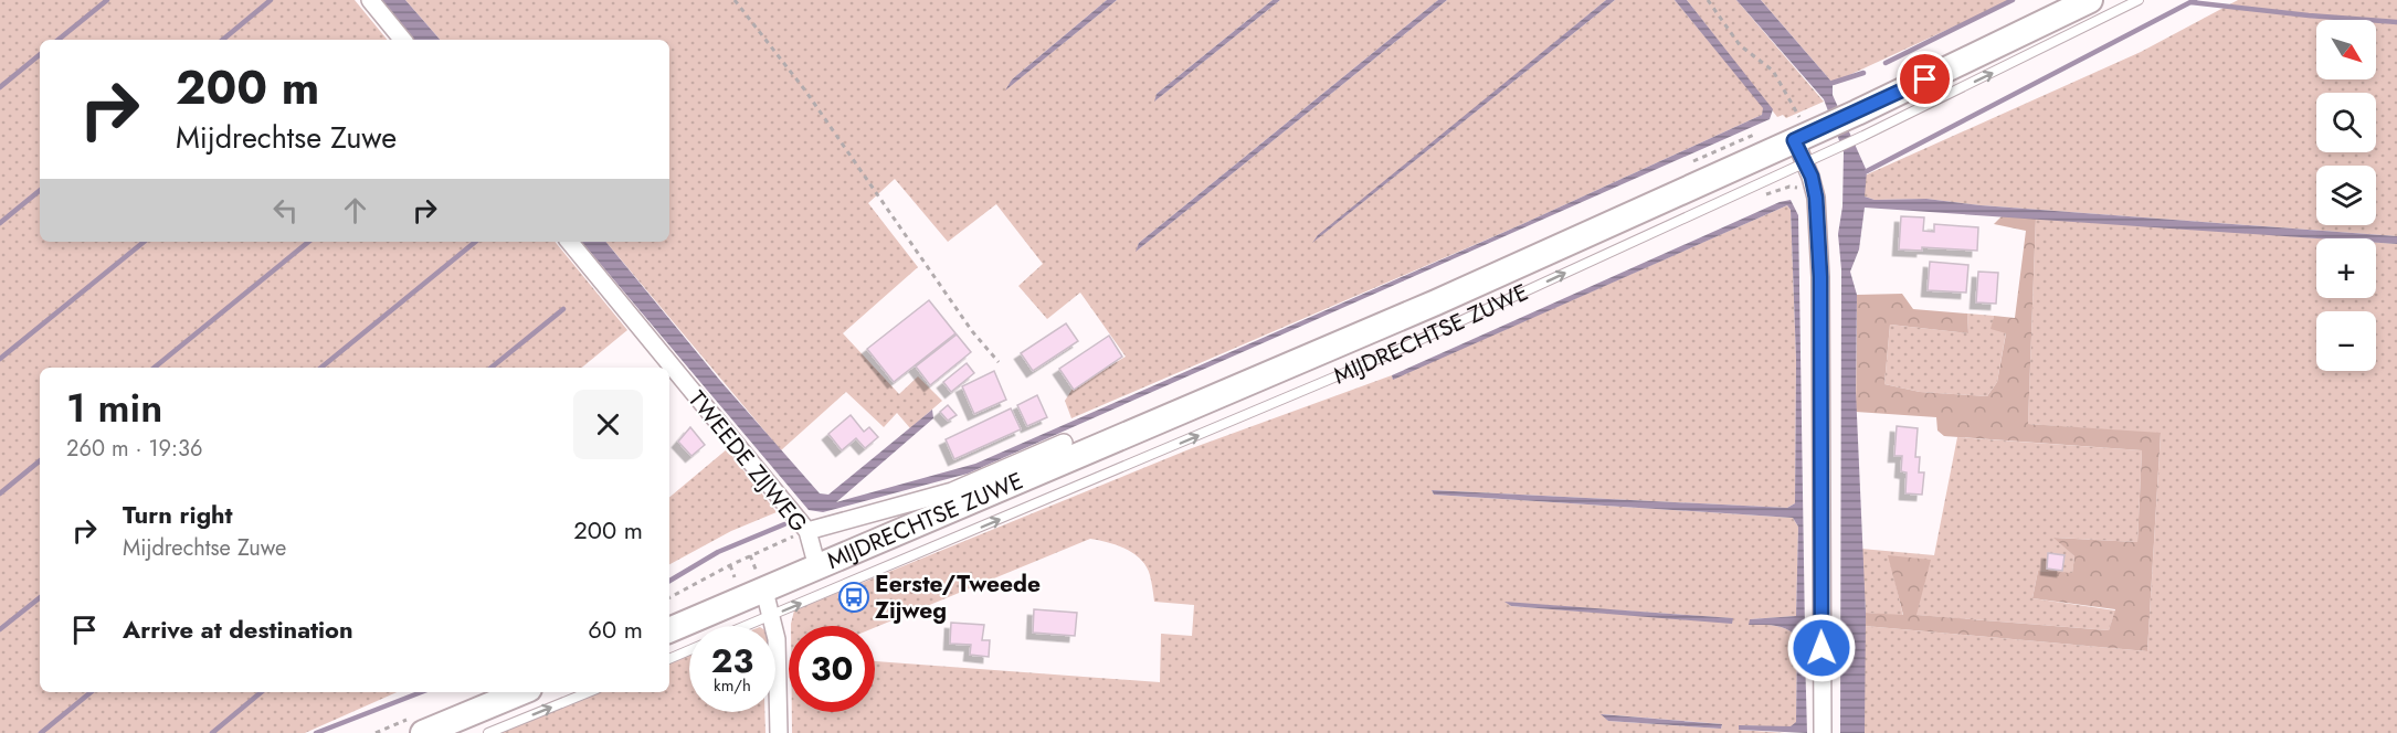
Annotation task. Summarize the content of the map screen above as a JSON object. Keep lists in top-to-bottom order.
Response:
{
  "streets": {
    "main road": ["MIJDRECHTSE ZUWE"],
    "street": ["TWEEDE ZIJWEG"]
  },
  "crossings": [
    ["MIJDRECHTSE ZUWE", "TWEEDE ZIJWEG"]
  ],
  "places": {
    "bus stop": ["Eerste/Tweede Zijweg"]
  },
  "north": "bottom right",
  "page": {
    "map_buttons": ["+", "−"],
    "turn": ["200 m", "Mijdrechtse Zuwe"],
    "heading": ["1 min", "260 m · 19:36"],
    "list": [
      {
        "name": "Turn right",
        "note": "Mijdrechtse Zuwe",
        "value": "200 m"
      },
      {
        "name": "Arrive at destination",
        "value": "60 m"
      }
    ],
    "speed": "23 km/h",
    "limit": "30"
  }
}
